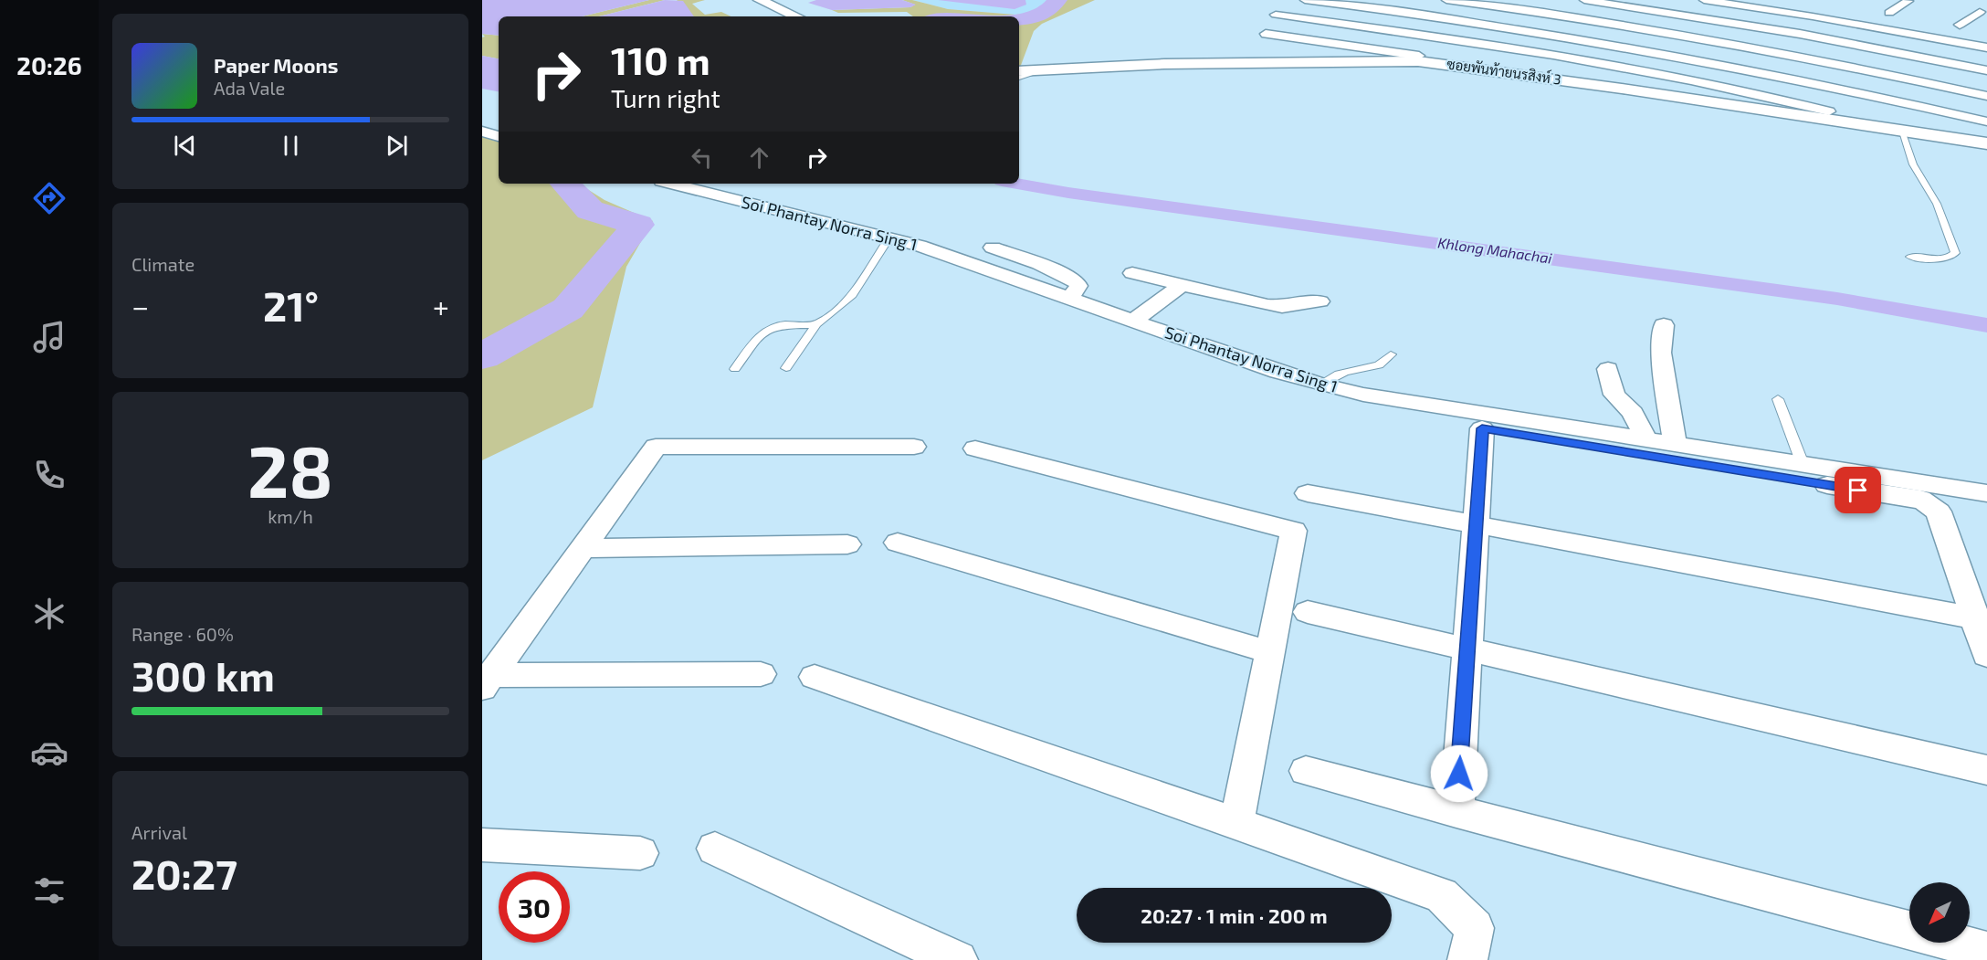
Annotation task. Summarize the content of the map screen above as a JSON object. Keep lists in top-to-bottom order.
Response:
{
  "streets": {
    "street": ["ซอยพันท้ายนรสิงห์ 3", "Soi Phantay Norra Sing 1"]
  },
  "water": ["Khlong Mahachai"],
  "north": "bottom left",
  "page": {
    "tabs": "20:26",
    "turn": ["110 m", "Turn right"],
    "song": ["Paper Moons", "Ada Vale"],
    "tile": [
      "Climate",
      ["28", "km/h"],
      ["Range · 60%", "300 km"],
      ["Arrival", "20:27"]
    ],
    "heat": ["−", "21°", "+"],
    "limit": "30",
    "trip": "20:27 · 1 min · 200 m"
  }
}
